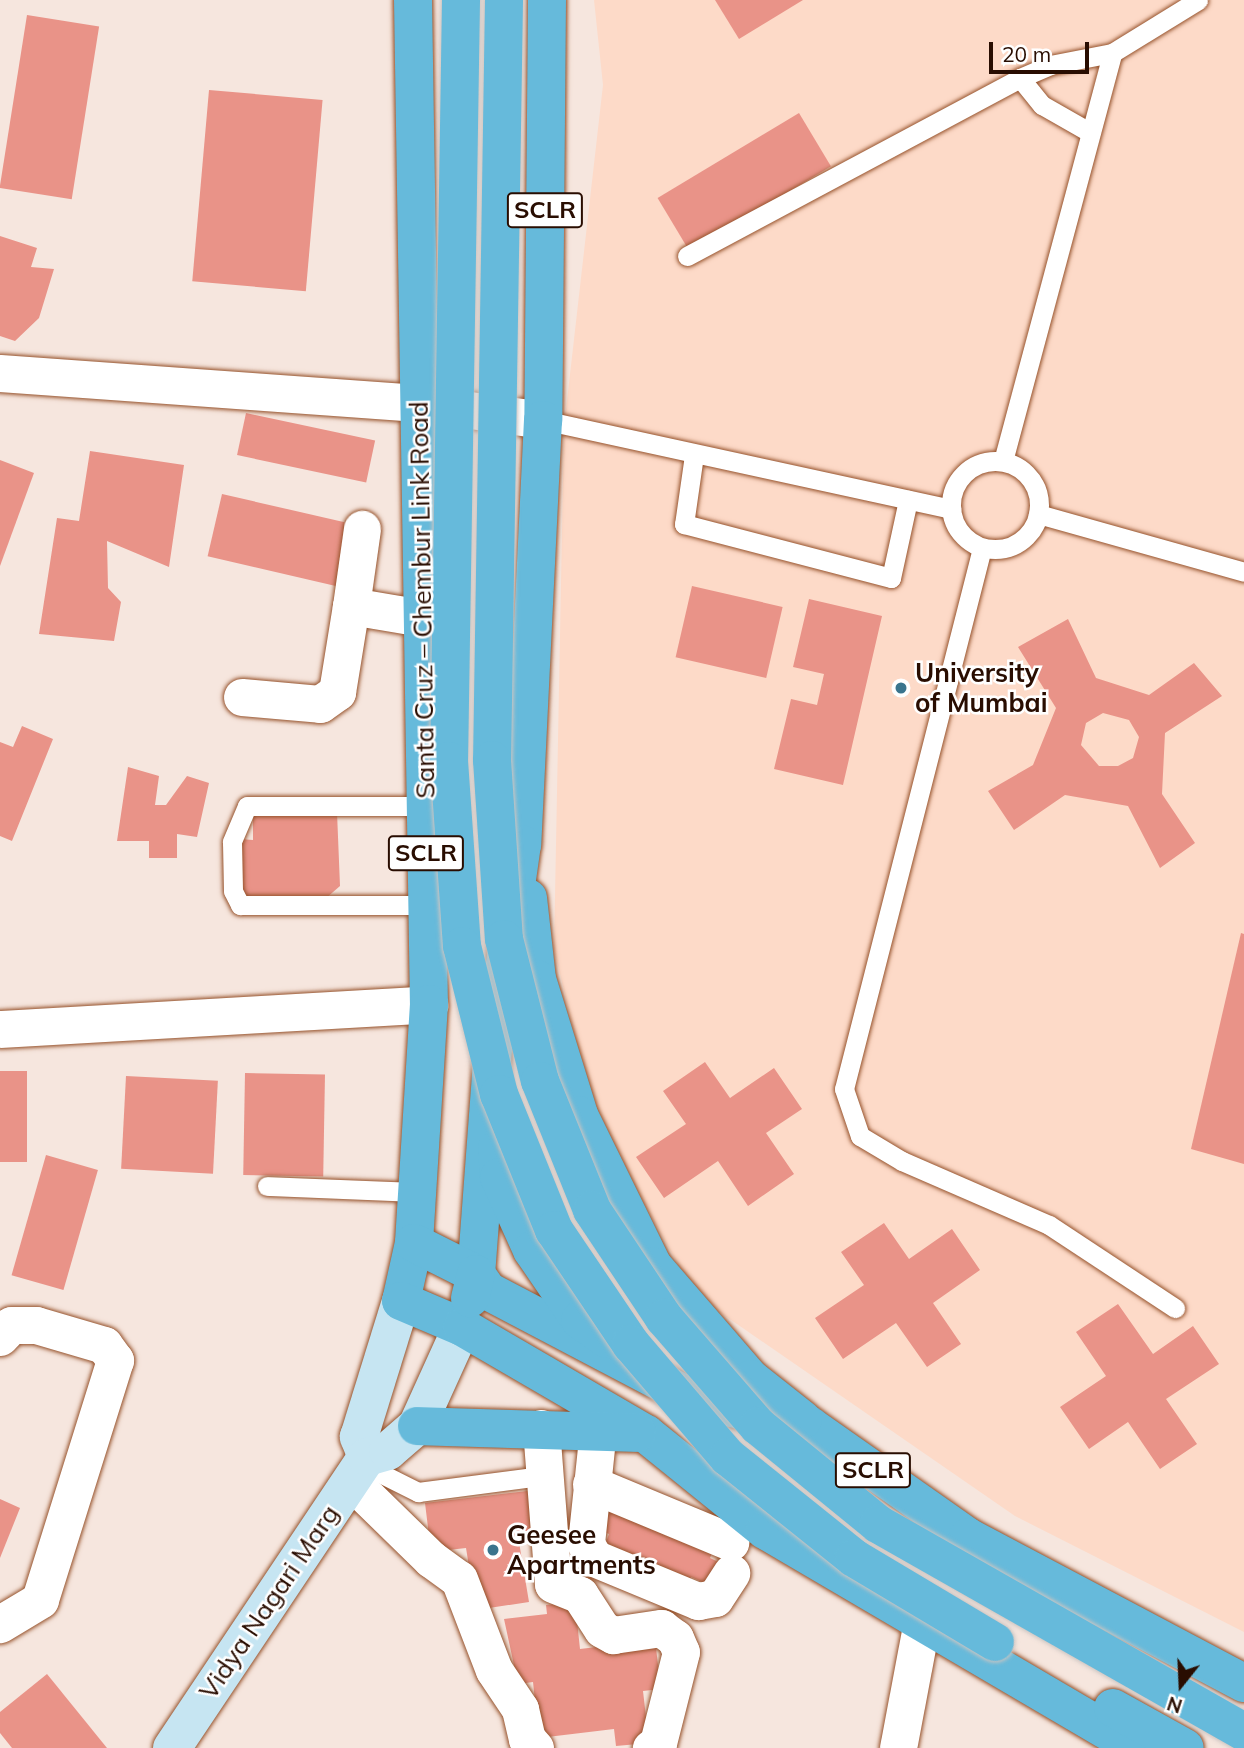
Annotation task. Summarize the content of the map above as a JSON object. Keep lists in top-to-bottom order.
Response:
{
  "streets": {
    "highway": ["SCLR", "Santa Cruz – Chembur Link Road"],
    "main road": ["Vidya Nagari Marg"]
  },
  "places": ["University of Mumbai", "Geesee Apartments"],
  "scale_bar": "20 m",
  "north": "bottom"
}
